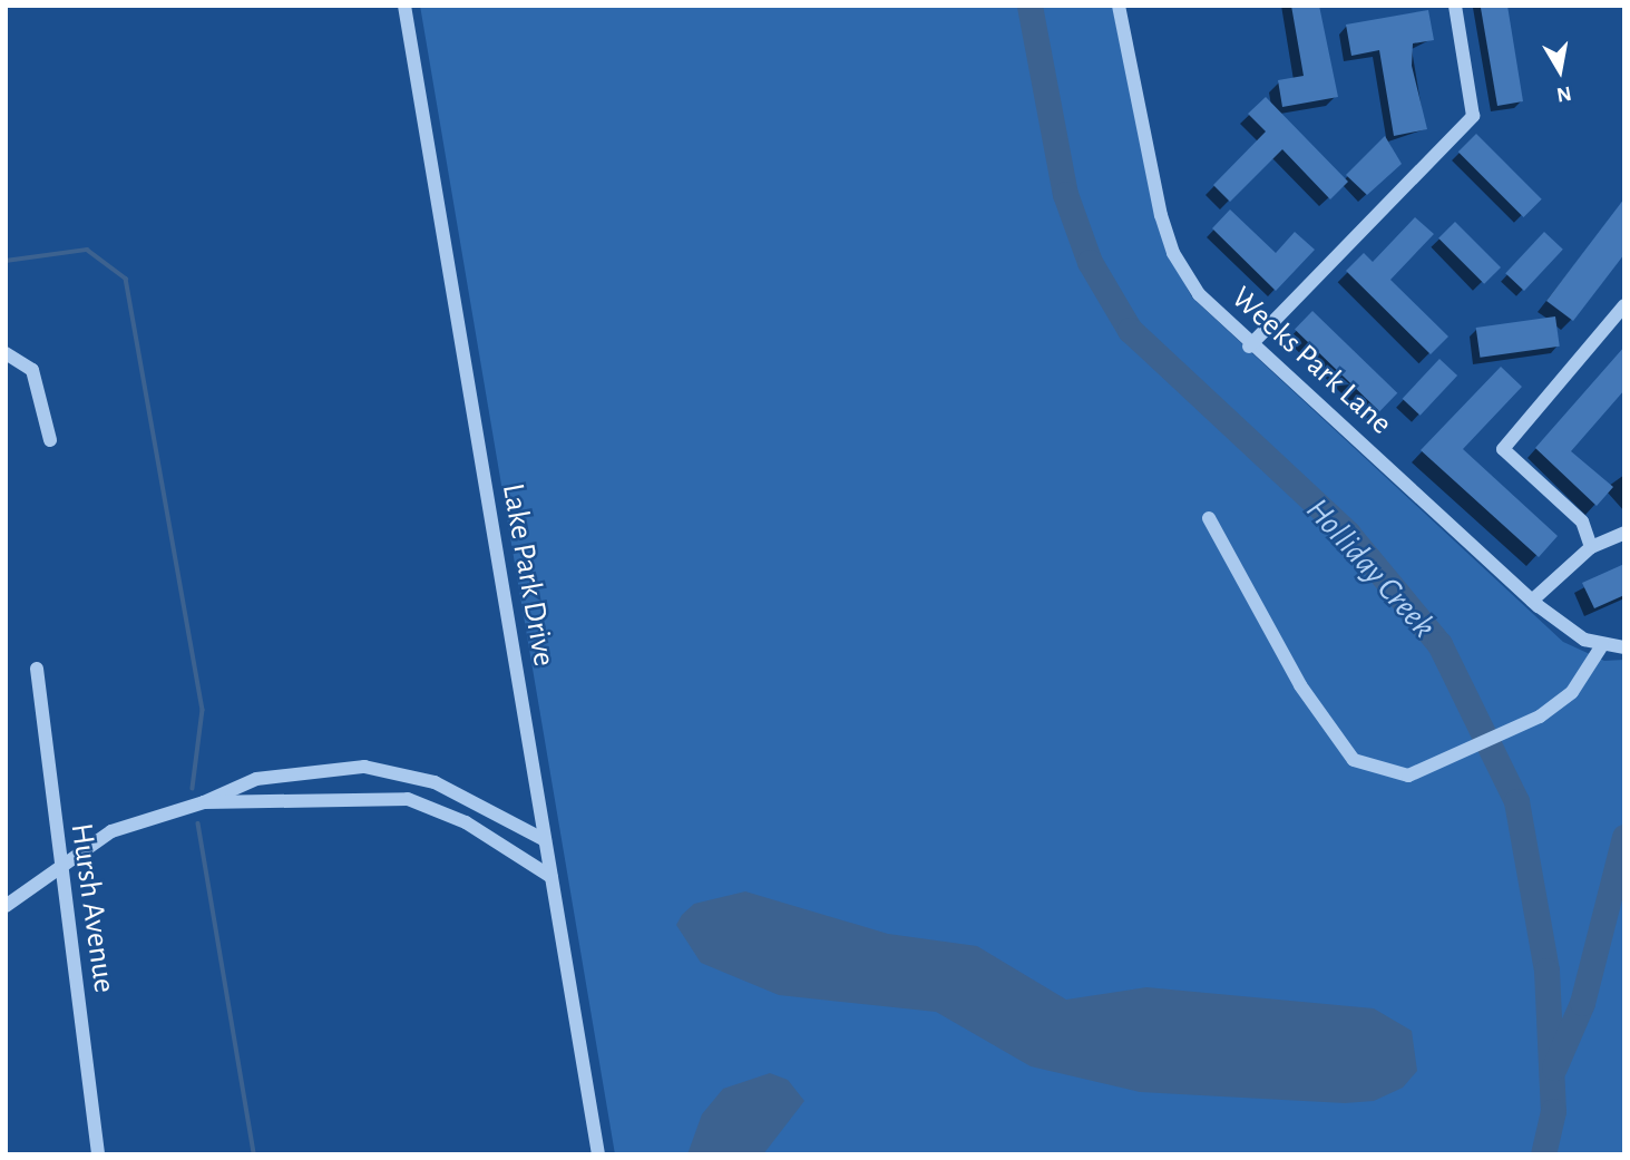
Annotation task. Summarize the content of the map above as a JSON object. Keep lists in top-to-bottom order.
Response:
{
  "streets": {
    "street": ["Weeks Park Lane", "Lake Park Drive", "Hursh Avenue"]
  },
  "water": ["Holliday Creek"],
  "north": "bottom"
}
